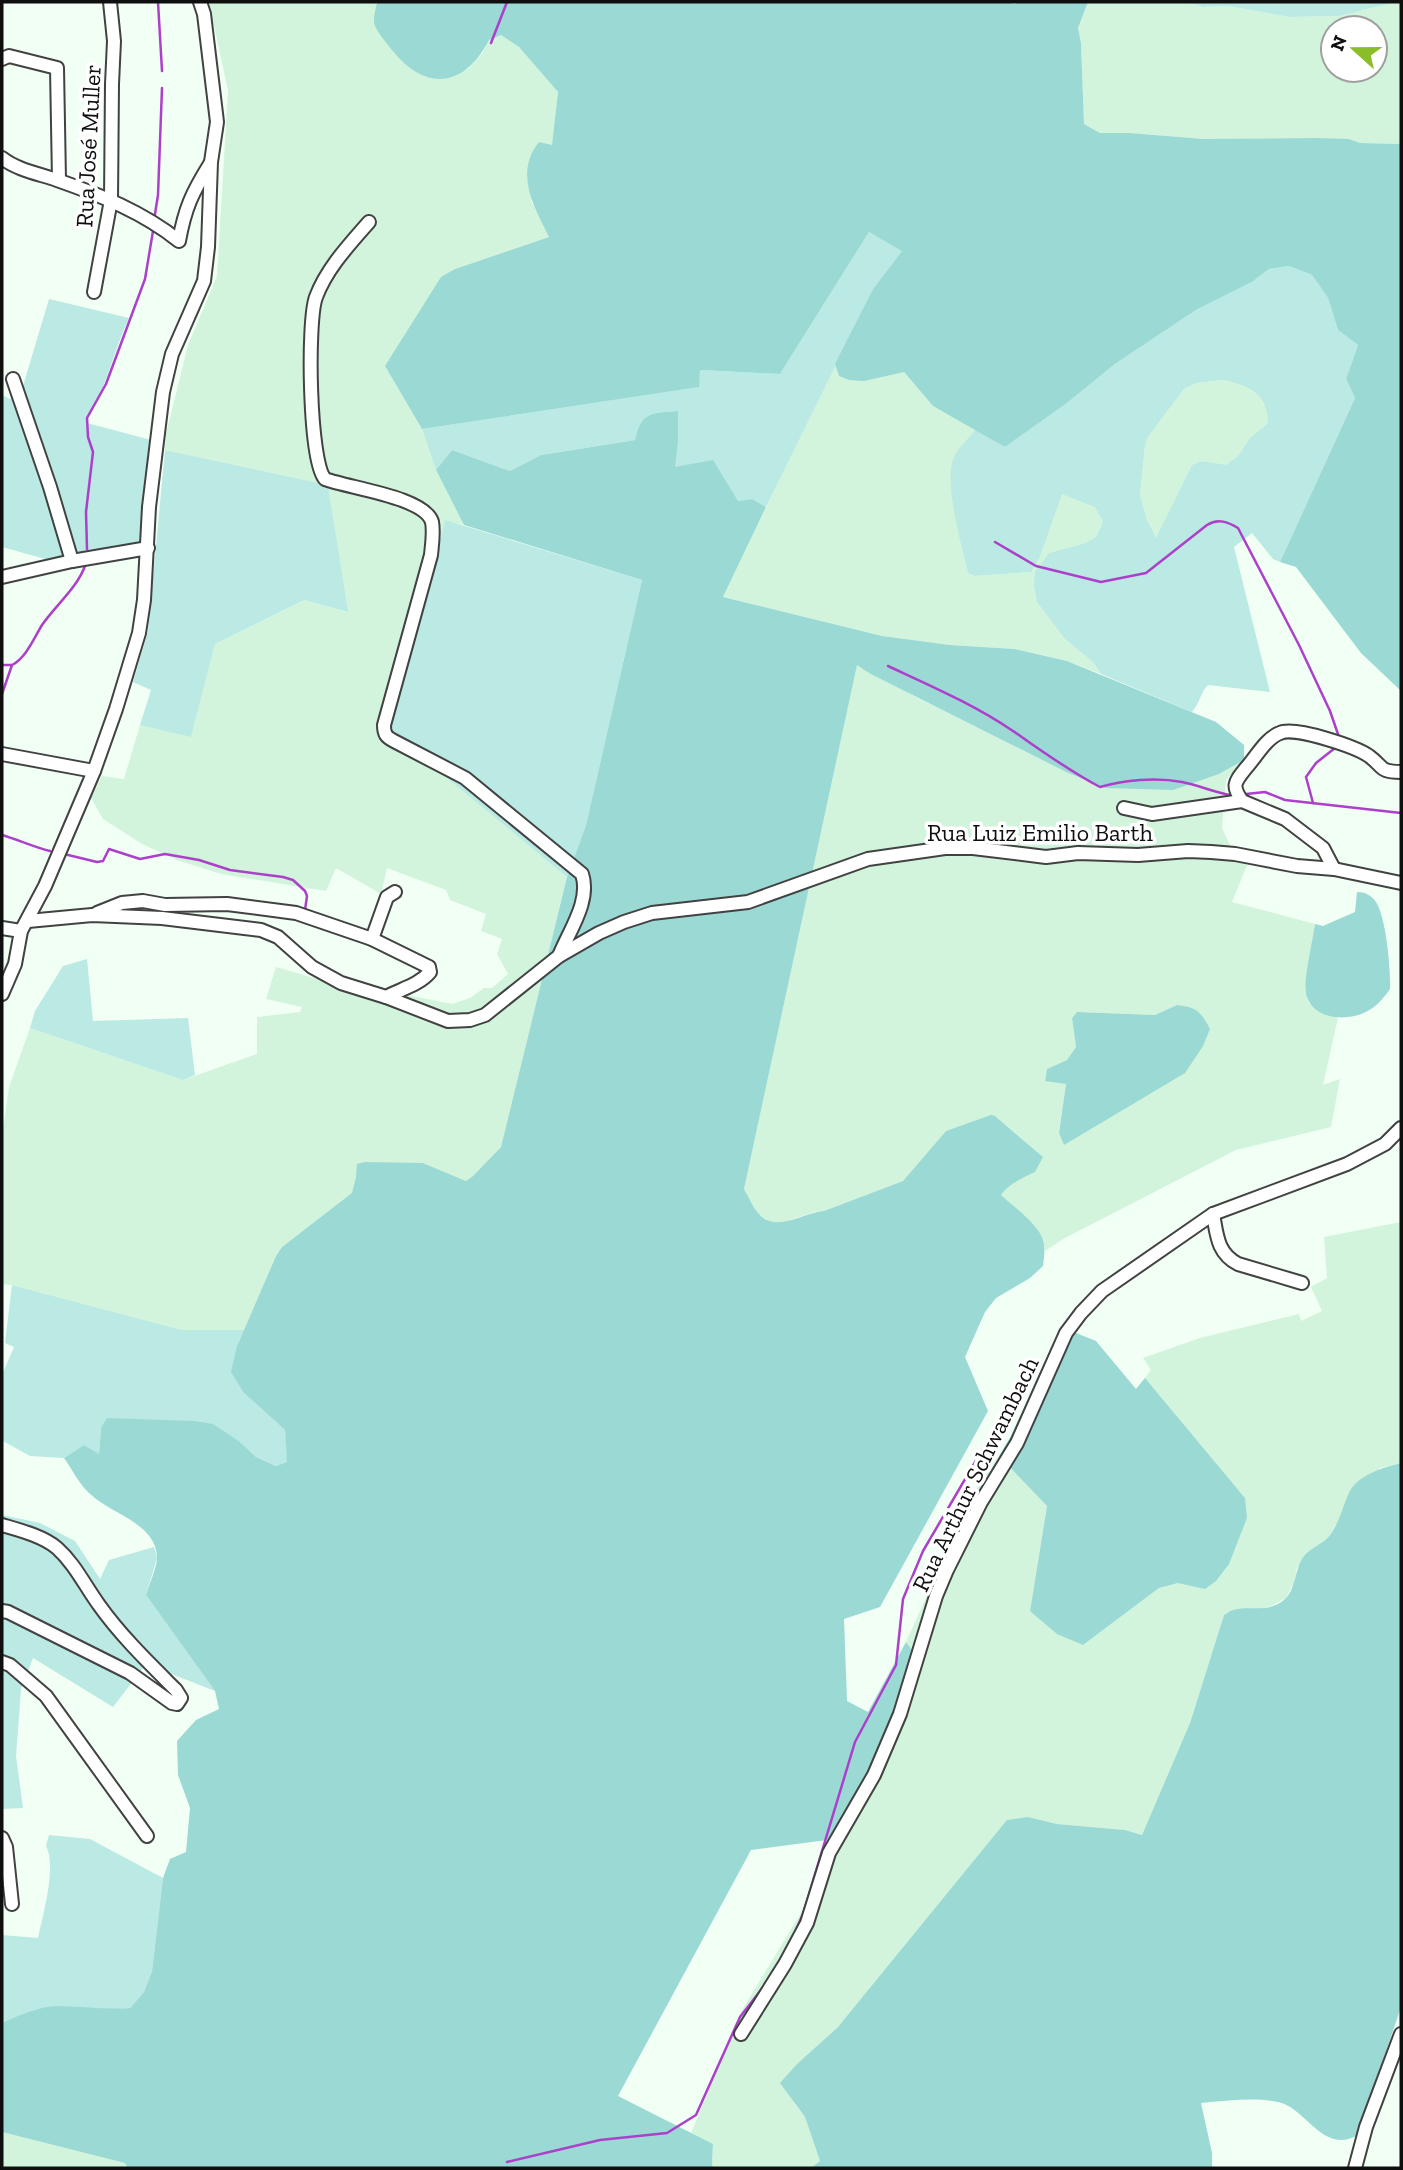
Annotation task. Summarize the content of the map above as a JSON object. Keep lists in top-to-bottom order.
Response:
{
  "streets": {
    "street": ["Rua José Muller", "Rua Luiz Emilio Barth", "Rua Arthur Schwambach"]
  },
  "north": "left"
}
